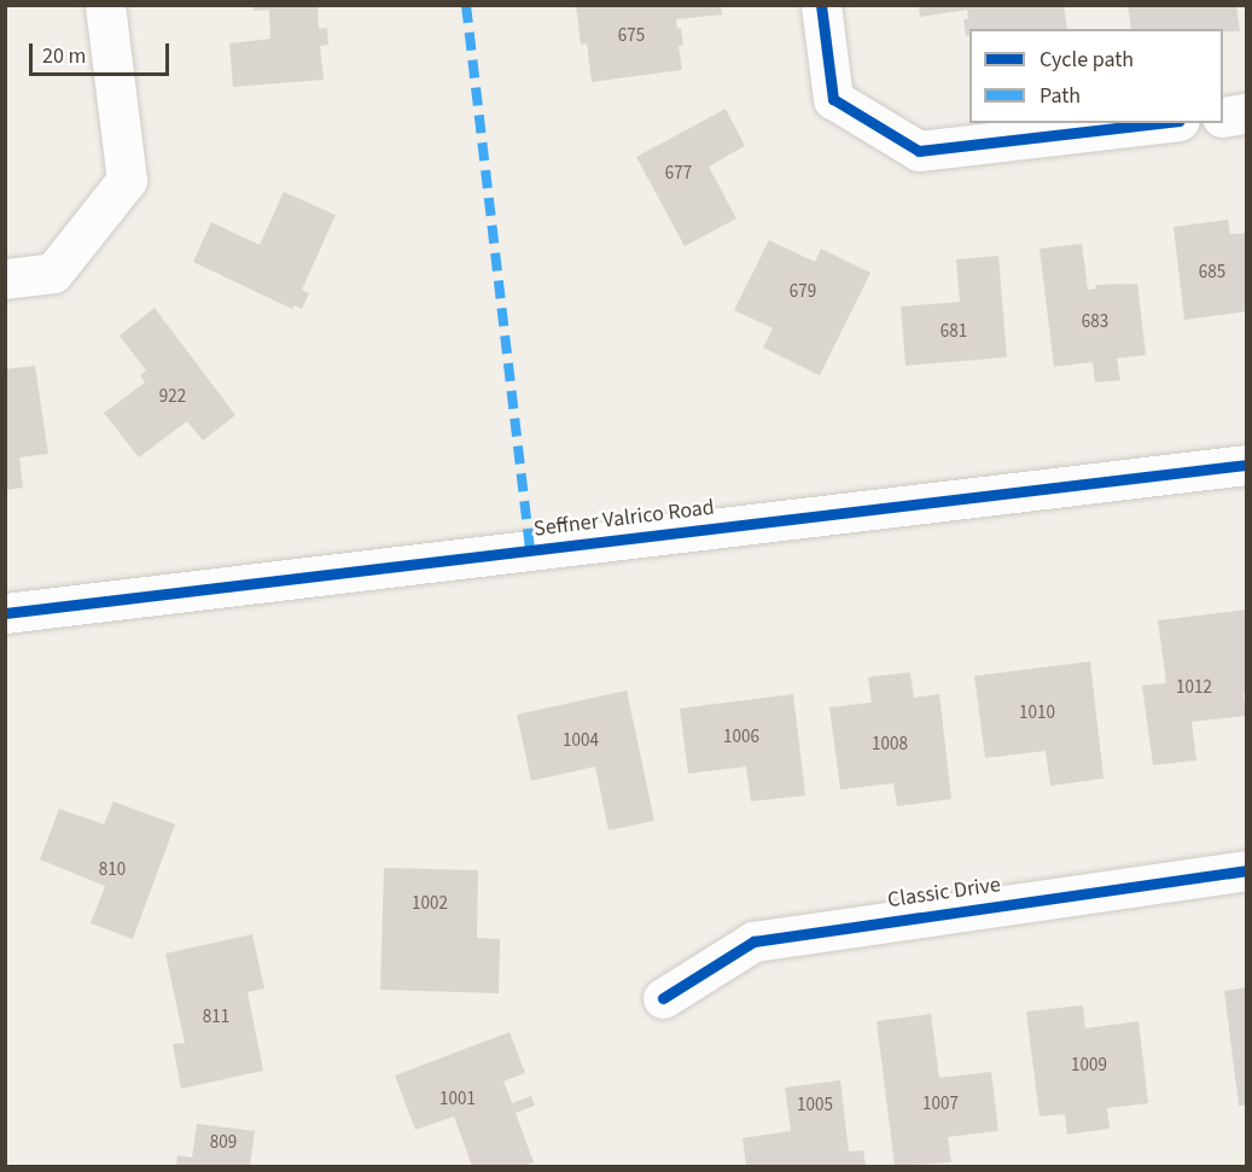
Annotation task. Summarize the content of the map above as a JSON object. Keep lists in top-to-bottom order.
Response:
{
  "streets": {
    "street": ["Seffner Valrico Road", "Classic Drive"]
  },
  "house_numbers": [
    "675",
    "677",
    "685",
    "679",
    "683",
    "681",
    "922",
    "1012",
    "1010",
    "1006",
    "1004",
    "1008",
    "810",
    "1002",
    "811",
    "1009",
    "1001",
    "1007",
    "1005",
    "809"
  ],
  "legend": ["Cycle path", "Path"],
  "scale_bar": "20 m"
}
